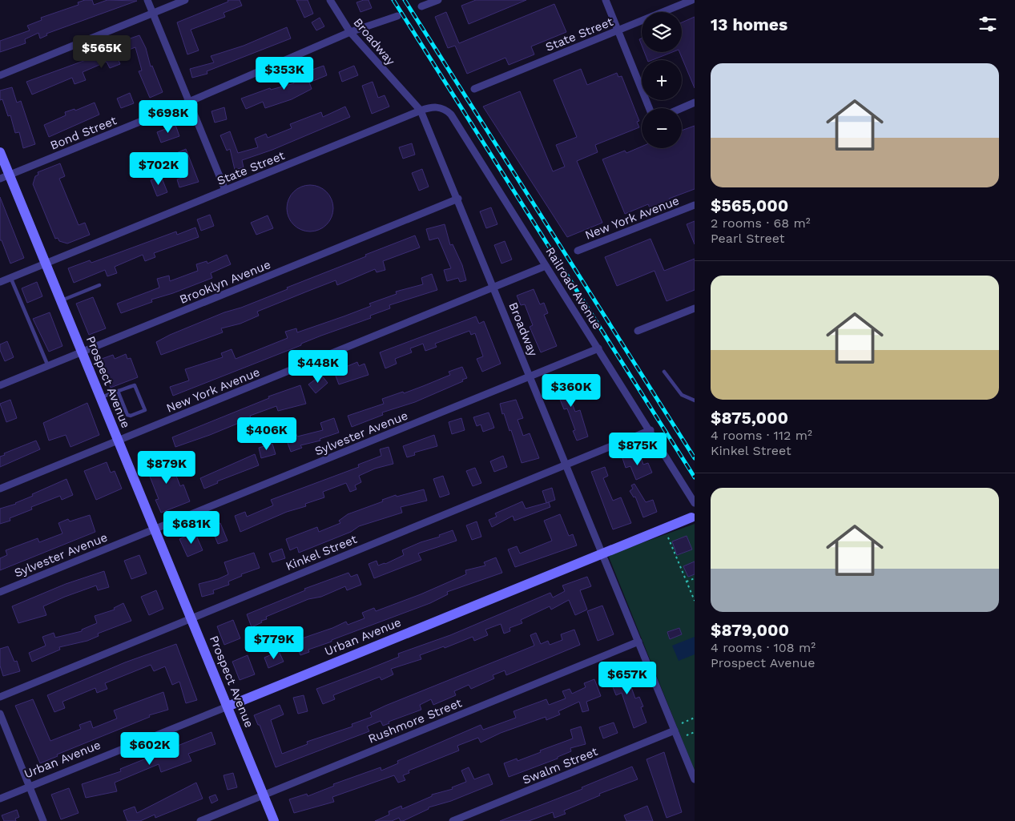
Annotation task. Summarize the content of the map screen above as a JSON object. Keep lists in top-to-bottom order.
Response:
{
  "streets": {
    "main road": ["Prospect Avenue", "Urban Avenue"],
    "street": [
      "State Street",
      "Broadway",
      "Bond Street",
      "New York Avenue",
      "Brooklyn Avenue",
      "Railroad Avenue",
      "Sylvester Avenue",
      "Kinkel Street",
      "Rushmore Street",
      "Swalm Street"
    ]
  },
  "crossings": [
    ["State Street", "Broadway"],
    ["State Street", "Railroad Avenue"],
    ["State Street", "Prospect Avenue"],
    ["Broadway", "Bond Street"],
    ["Broadway", "New York Avenue"],
    ["Broadway", "Brooklyn Avenue"],
    ["Broadway", "Railroad Avenue"],
    ["Broadway", "Sylvester Avenue"],
    ["Broadway", "Kinkel Street"],
    ["Broadway", "Urban Avenue"],
    ["Broadway", "Rushmore Street"],
    ["Broadway", "Swalm Street"],
    ["Bond Street", "Prospect Avenue"],
    ["New York Avenue", "Railroad Avenue"],
    ["New York Avenue", "Prospect Avenue"],
    ["Brooklyn Avenue", "Prospect Avenue"],
    ["Railroad Avenue", "Sylvester Avenue"],
    ["Railroad Avenue", "Kinkel Street"],
    ["Prospect Avenue", "Sylvester Avenue"],
    ["Prospect Avenue", "Kinkel Street"],
    ["Prospect Avenue", "Urban Avenue"],
    ["Prospect Avenue", "Rushmore Street"]
  ],
  "page": {
    "heading": "13 homes",
    "map_buttons": ["+", "−"],
    "price": [
      "$565K",
      "$353K",
      "$698K",
      "$702K",
      "$448K",
      "$360K",
      "$406K",
      "$875K",
      "$879K",
      "$681K",
      "$779K",
      "$657K",
      "$602K"
    ],
    "list": [
      {
        "name": "$565,000",
        "note": "2 rooms · 68 m² · Pearl Street"
      },
      {
        "name": "$875,000",
        "note": "4 rooms · 112 m² · Kinkel Street"
      },
      {
        "name": "$879,000",
        "note": "4 rooms · 108 m² · Prospect Avenue"
      }
    ]
  }
}
